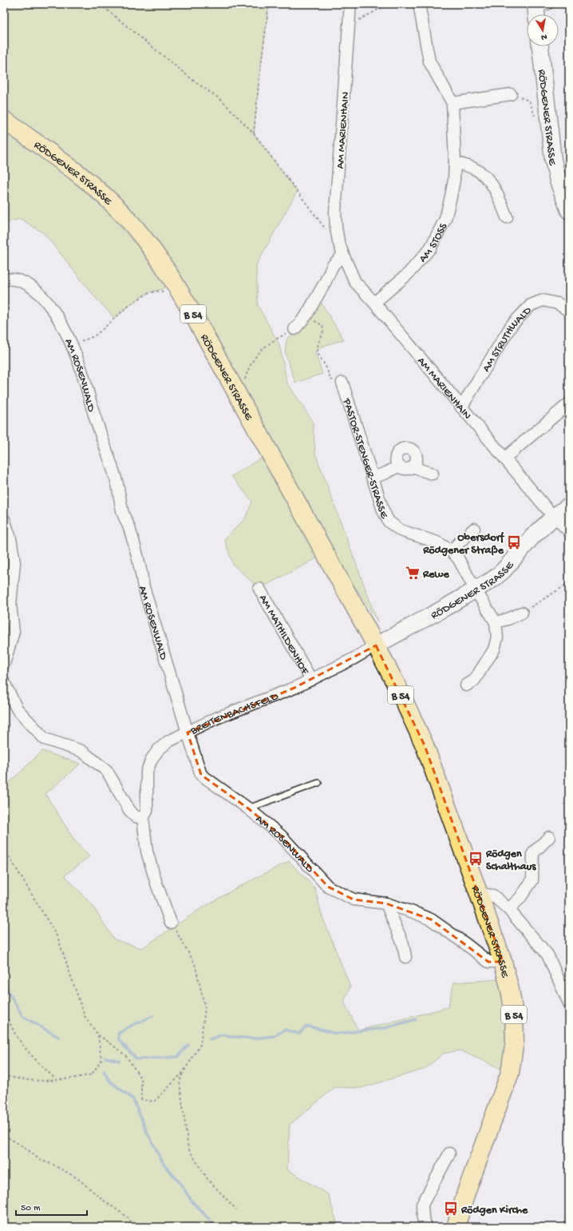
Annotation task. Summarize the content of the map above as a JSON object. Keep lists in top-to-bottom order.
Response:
{
  "streets": {
    "main road": ["RÖDGENER STRASSE", "B 54"],
    "street": [
      "AM MARIENHAIN",
      "AM STOSS",
      "AM STRUTHWALD",
      "AM ROSENWALD",
      "PASTOR-STENGER-STRASSE",
      "AM MATHILDENHOF",
      "BREITENBACHSFELD"
    ]
  },
  "crossings": [
    ["RÖDGENER STRASSE", "AM MARIENHAIN"],
    ["RÖDGENER STRASSE", "AM ROSENWALD"],
    ["RÖDGENER STRASSE", "PASTOR-STENGER-STRASSE"],
    ["RÖDGENER STRASSE", "BREITENBACHSFELD"],
    ["AM MARIENHAIN", "AM STOSS"],
    ["AM MARIENHAIN", "AM STRUTHWALD"],
    ["AM ROSENWALD", "BREITENBACHSFELD"],
    ["AM MATHILDENHOF", "BREITENBACHSFELD"]
  ],
  "places": {
    "bus stop": ["Obersdorf Rödgener Straße", "Rödgen Schalthaus", "Rödgen Kirche"],
    "supermarket": ["Rewe"]
  },
  "scale_bar": "50 m",
  "north": "bottom"
}
